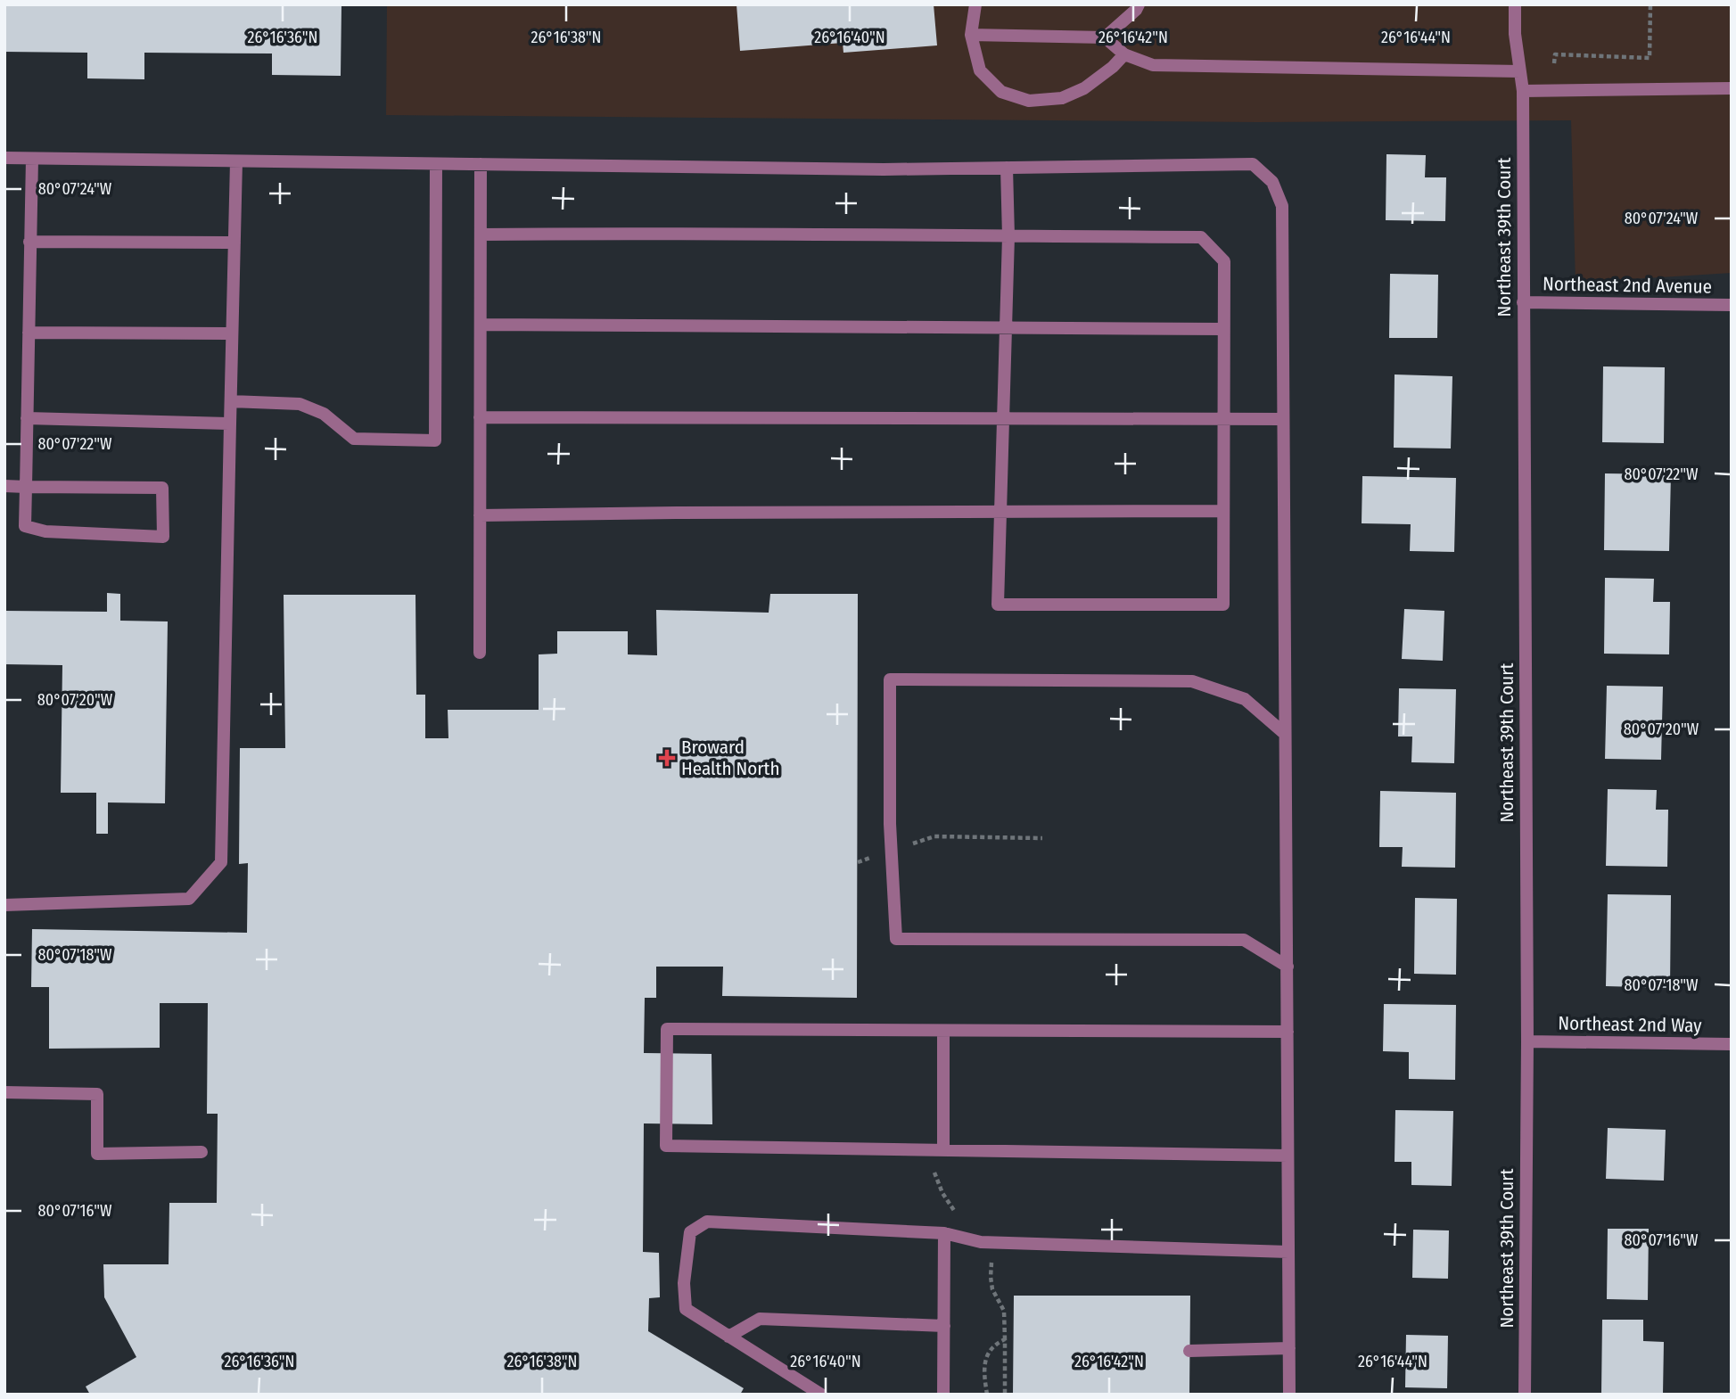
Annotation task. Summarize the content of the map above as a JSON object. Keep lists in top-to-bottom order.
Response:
{
  "streets": {
    "street": ["Northeast 39th Court", "Northeast 2nd Avenue", "Northeast 2nd Way"]
  },
  "crossings": [
    ["Northeast 39th Court", "Northeast 2nd Avenue"],
    ["Northeast 39th Court", "Northeast 2nd Way"]
  ],
  "places": {
    "health": ["Broward Health North"]
  },
  "coordinates": [
    "26°16'36\"N",
    "26°16'38\"N",
    "26°16'40\"N",
    "26°16'42\"N",
    "26°16'44\"N",
    "80°07'24\"W",
    "80°07'22\"W",
    "80°07'20\"W",
    "80°07'18\"W",
    "80°07'16\"W"
  ]
}
